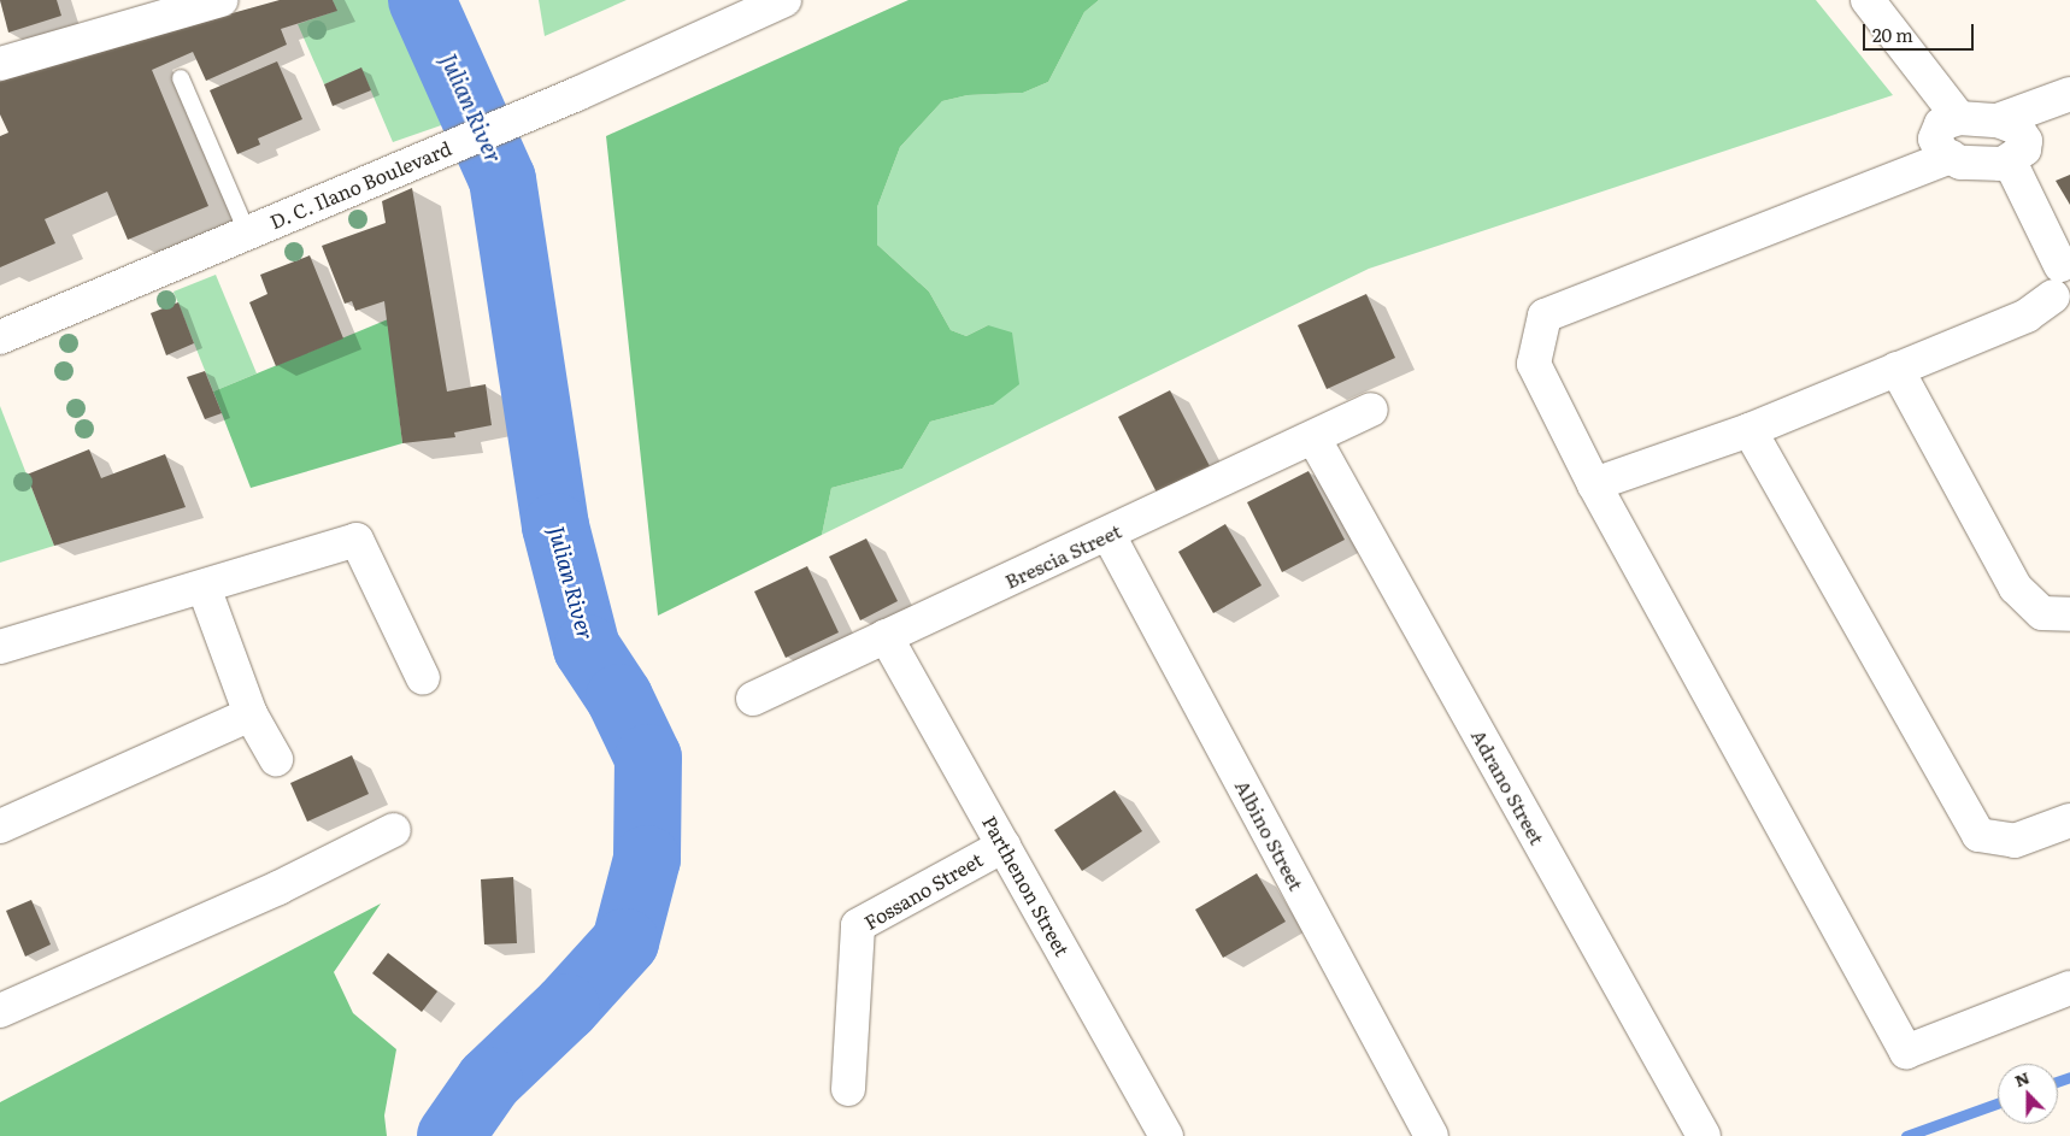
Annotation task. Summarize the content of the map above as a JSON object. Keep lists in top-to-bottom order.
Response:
{
  "streets": {
    "street": [
      "D. C. Ilano Boulevard",
      "Brescia Street",
      "Adrano Street",
      "Albino Street",
      "Parthenon Street",
      "Fossano Street"
    ]
  },
  "crossings": [
    ["Brescia Street", "Adrano Street"],
    ["Brescia Street", "Albino Street"],
    ["Brescia Street", "Parthenon Street"],
    ["Parthenon Street", "Fossano Street"]
  ],
  "water": ["Julian River"],
  "scale_bar": "20 m",
  "north": "top"
}
